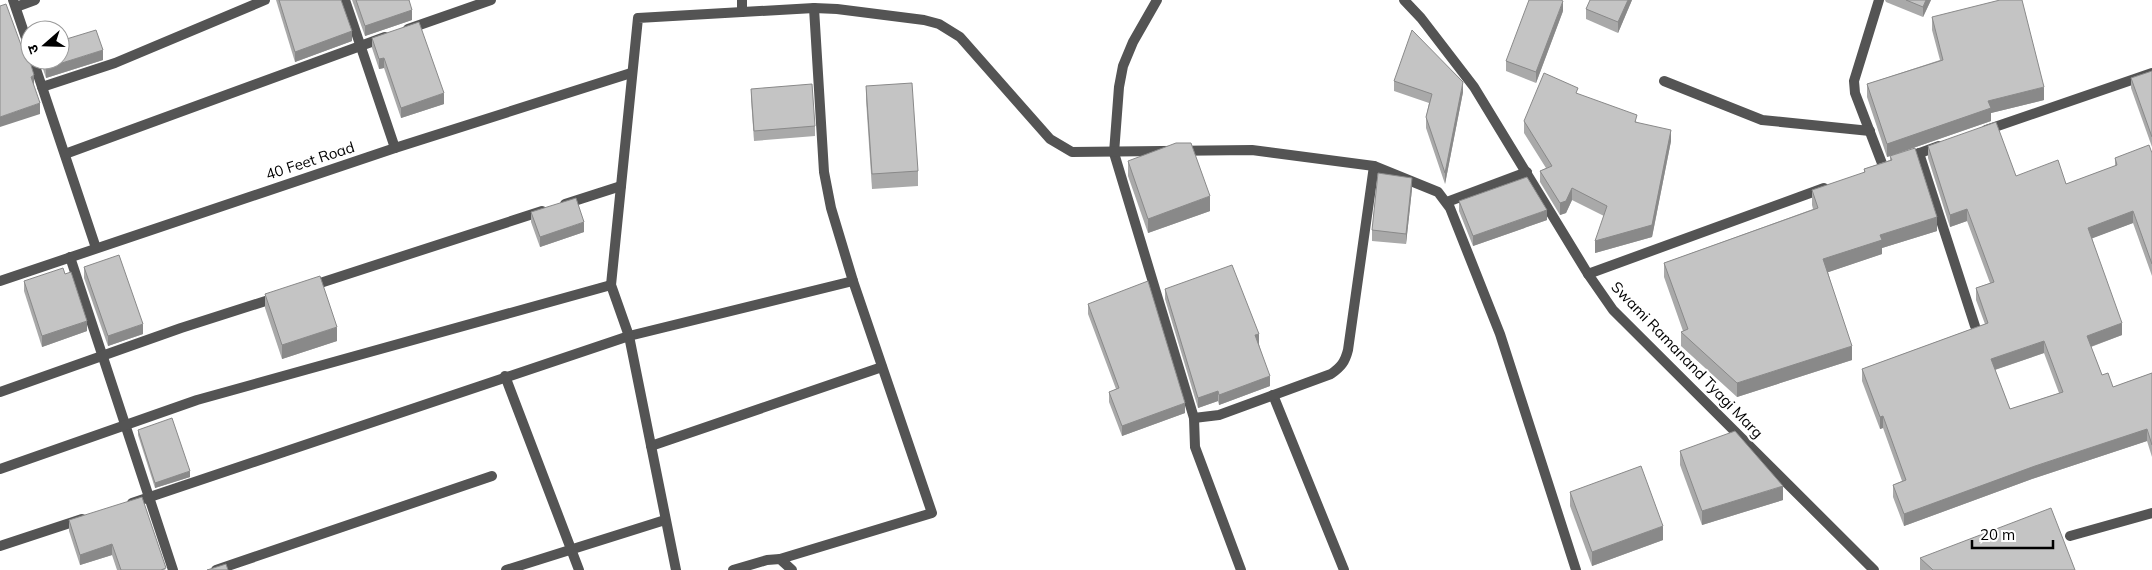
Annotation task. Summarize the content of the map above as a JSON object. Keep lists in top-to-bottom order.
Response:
{
  "streets": {
    "street": ["40 Feet Road", "Swami Ramanand Tyagi Marg"]
  },
  "scale_bar": "20 m",
  "north": "left"
}
